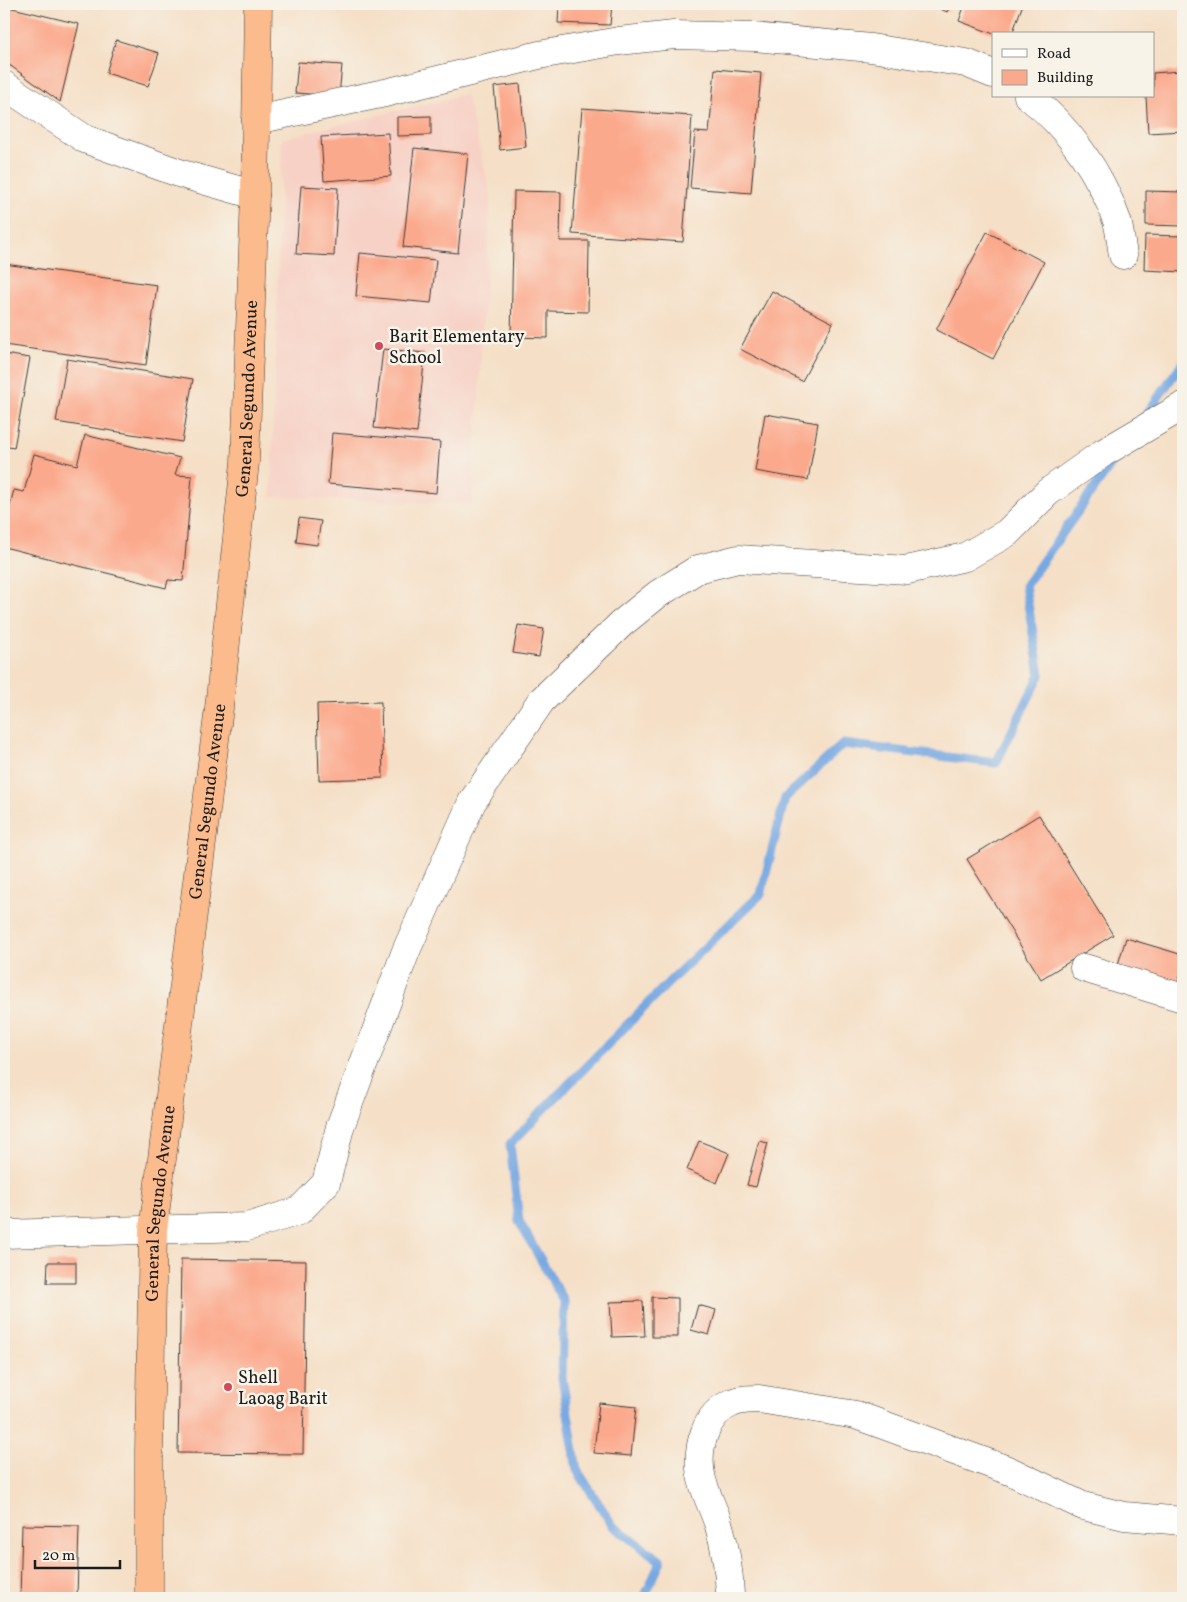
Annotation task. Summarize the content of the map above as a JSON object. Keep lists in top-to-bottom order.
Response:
{
  "streets": {
    "highway": ["General Segundo Avenue"]
  },
  "places": ["Barit Elementary School", "Shell Laoag Barit"],
  "legend": ["Road", "Building"],
  "scale_bar": "20 m"
}
